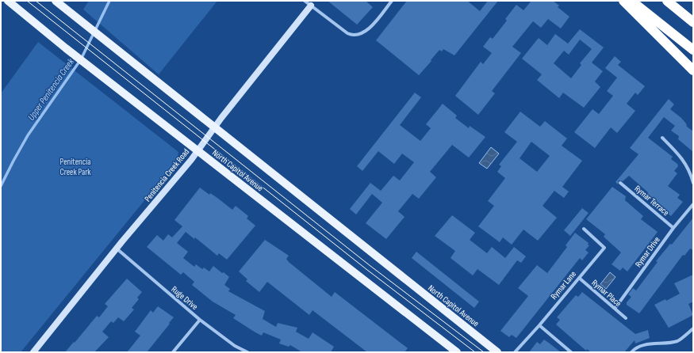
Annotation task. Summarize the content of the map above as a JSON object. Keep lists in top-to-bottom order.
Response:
{
  "streets": {
    "main road": ["North Capitol Avenue"],
    "street": [
      "Penitencia Creek Road",
      "Rymar Terrace",
      "Rymar Drive",
      "Rymar Lane",
      "Rymar Place",
      "Ruge Drive"
    ]
  },
  "crossings": [
    ["North Capitol Avenue", "Penitencia Creek Road"],
    ["Penitencia Creek Road", "Ruge Drive"],
    ["Rymar Terrace", "Rymar Drive"],
    ["Rymar Drive", "Rymar Place"],
    ["Rymar Lane", "Rymar Place"]
  ],
  "water": ["Upper Penitencia Creek"],
  "parks": ["Penitencia Creek Park"]
}
